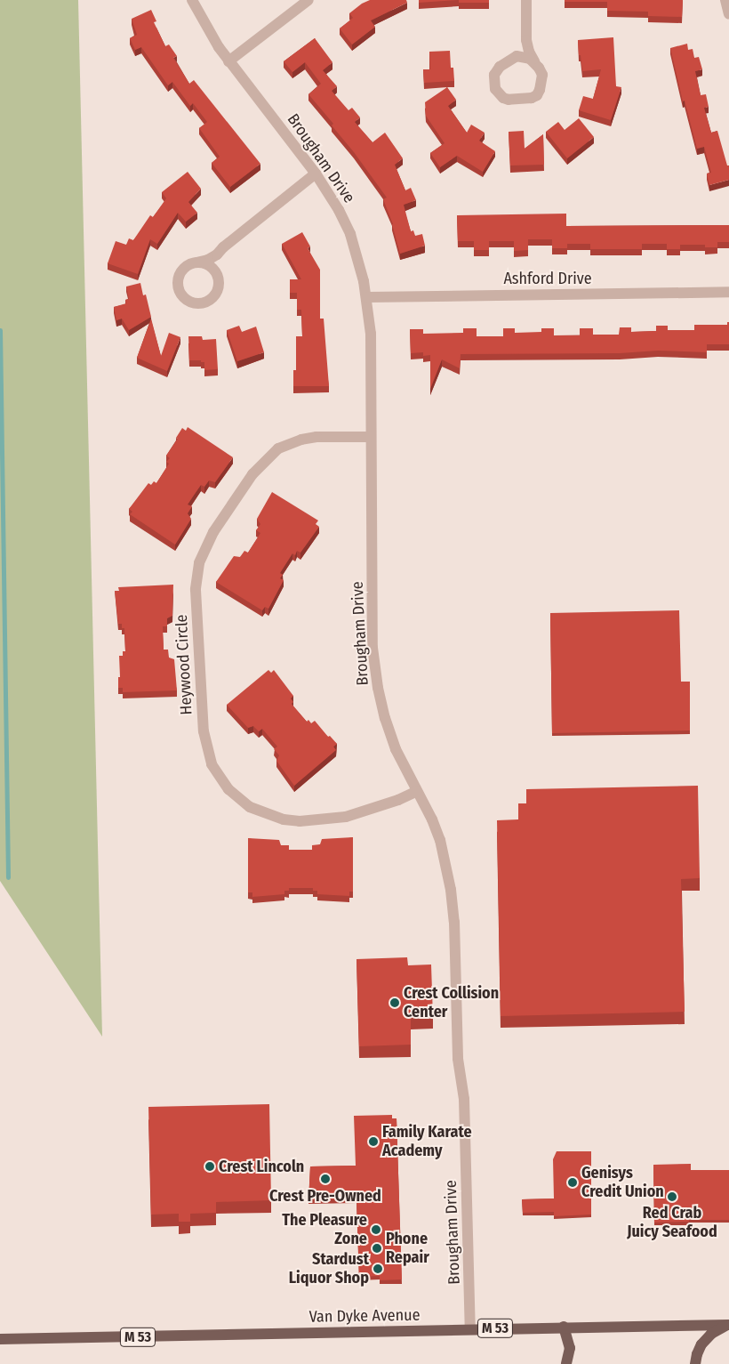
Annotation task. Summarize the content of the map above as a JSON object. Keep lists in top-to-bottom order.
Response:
{
  "streets": {
    "main road": ["Van Dyke Avenue", "M 53"],
    "street": ["Brougham Drive", "Ashford Drive", "Heywood Circle"]
  },
  "crossings": [
    ["Brougham Drive", "Ashford Drive"],
    ["Brougham Drive", "Heywood Circle"],
    ["Brougham Drive", "Van Dyke Avenue"]
  ],
  "places": [
    "Crest Collision Center",
    "Family Karate Academy",
    "Crest Lincoln",
    "Crest Pre-Owned",
    "Genisys Credit Union",
    "Red Crab Juicy Seafood",
    "The Pleasure Zone",
    "Phone Repair",
    "Stardust Liquor Shop"
  ]
}
